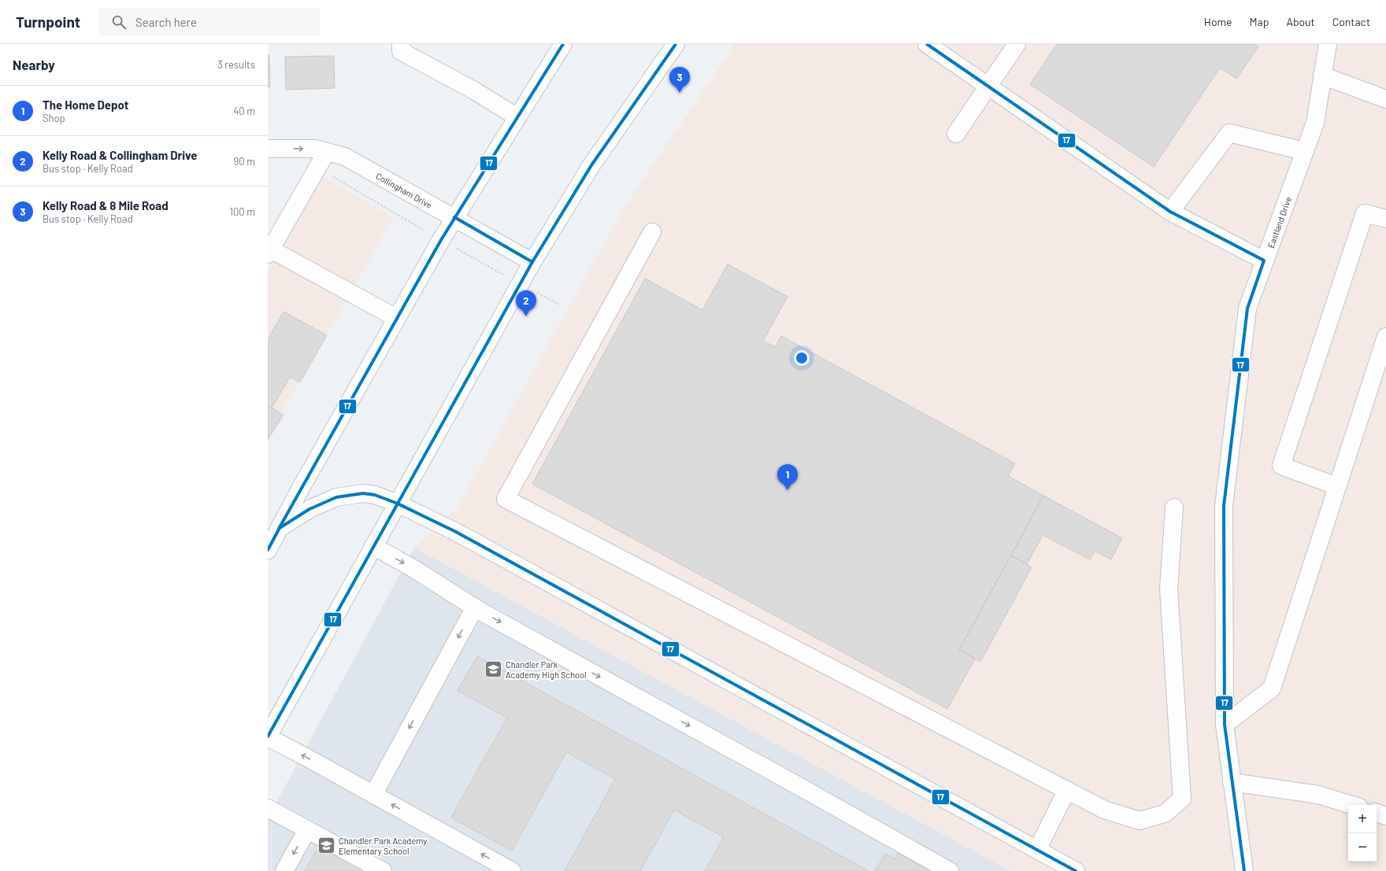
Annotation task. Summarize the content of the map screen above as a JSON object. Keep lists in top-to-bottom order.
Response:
{
  "streets": {
    "street": ["Collingham Drive", "Eastland Drive"]
  },
  "places": {
    "school or university": ["Chandler Park Academy High School", "Chandler Park Academy Elementary School"]
  },
  "lines": ["transit line 17"],
  "page": {
    "header": "Turnpoint",
    "search": "Search here",
    "nav": [
      "Home",
      "Map",
      "About",
      "Contact"
    ],
    "heading": ["Nearby", "3 results"],
    "pins": ["3", "2", "1"],
    "list": [
      {
        "mark": "1",
        "name": "The Home Depot",
        "note": "Shop",
        "value": "40 m"
      },
      {
        "mark": "2",
        "name": "Kelly Road & Collingham Drive",
        "note": "Bus stop · Kelly Road",
        "value": "90 m"
      },
      {
        "mark": "3",
        "name": "Kelly Road & 8 Mile Road",
        "note": "Bus stop · Kelly Road",
        "value": "100 m"
      }
    ],
    "map_buttons": ["+", "−"]
  }
}
